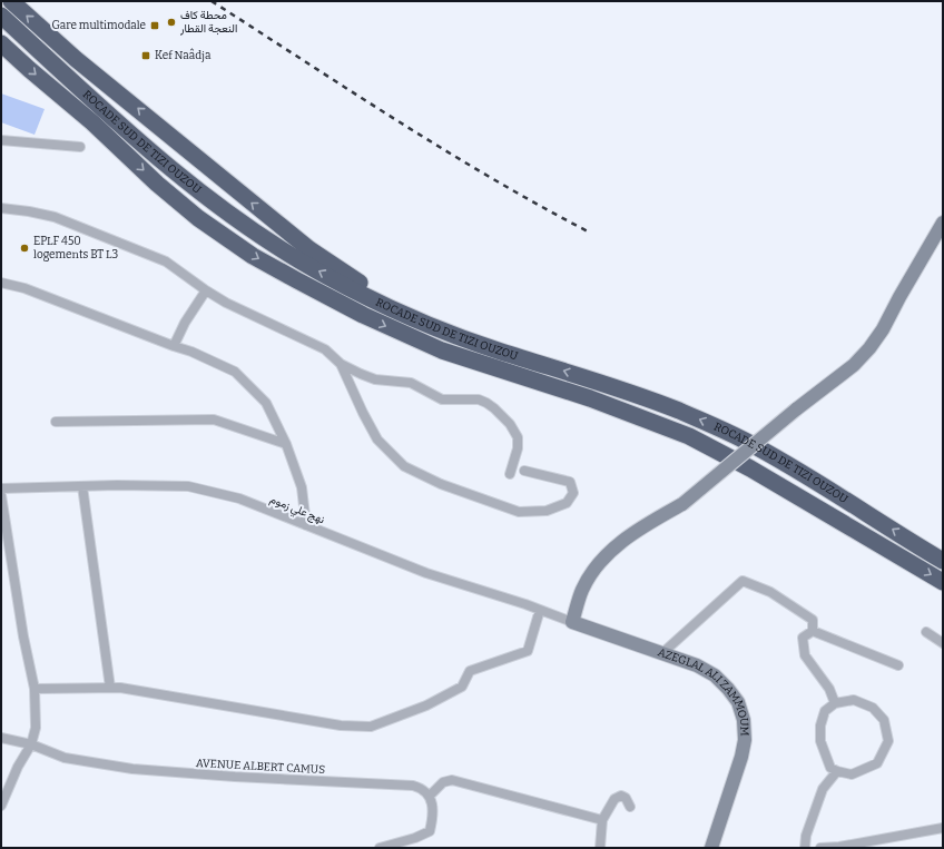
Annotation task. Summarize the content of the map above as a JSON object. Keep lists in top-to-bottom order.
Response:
{
  "streets": {
    "highway": ["ROCADE SUD DE TIZI OUZOU"],
    "main road": ["AZEGLAL ALI ZAMMOUM"],
    "street": ["نهج علي زموم", "AVENUE ALBERT CAMUS"]
  },
  "crossings": [
    ["نهج علي زموم", "AZEGLAL ALI ZAMMOUM"]
  ],
  "places": {
    "other": ["محطة كاف النعجة القطار", "EPLF 450 logements BT L3"],
    "transit": ["Gare multimodale", "Kef Naâdja"]
  }
}
